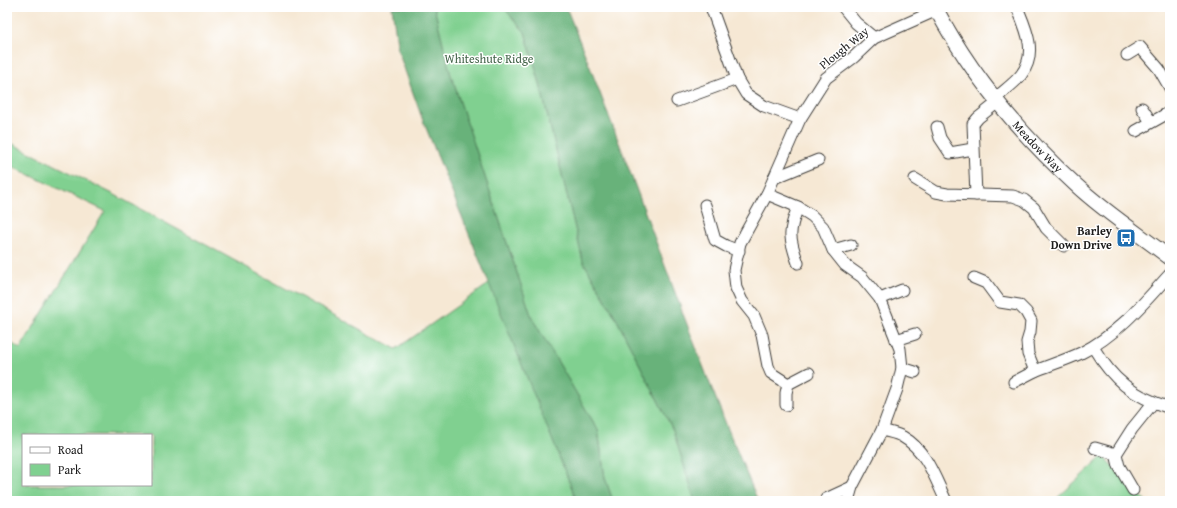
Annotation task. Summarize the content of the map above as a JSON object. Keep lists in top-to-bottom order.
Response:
{
  "streets": {
    "street": ["Plough Way", "Meadow Way"]
  },
  "crossings": [
    ["Plough Way", "Meadow Way"]
  ],
  "parks": ["Whiteshute Ridge"],
  "places": {
    "bus stop": ["Barley Down Drive"]
  },
  "legend": ["Road", "Park"]
}
